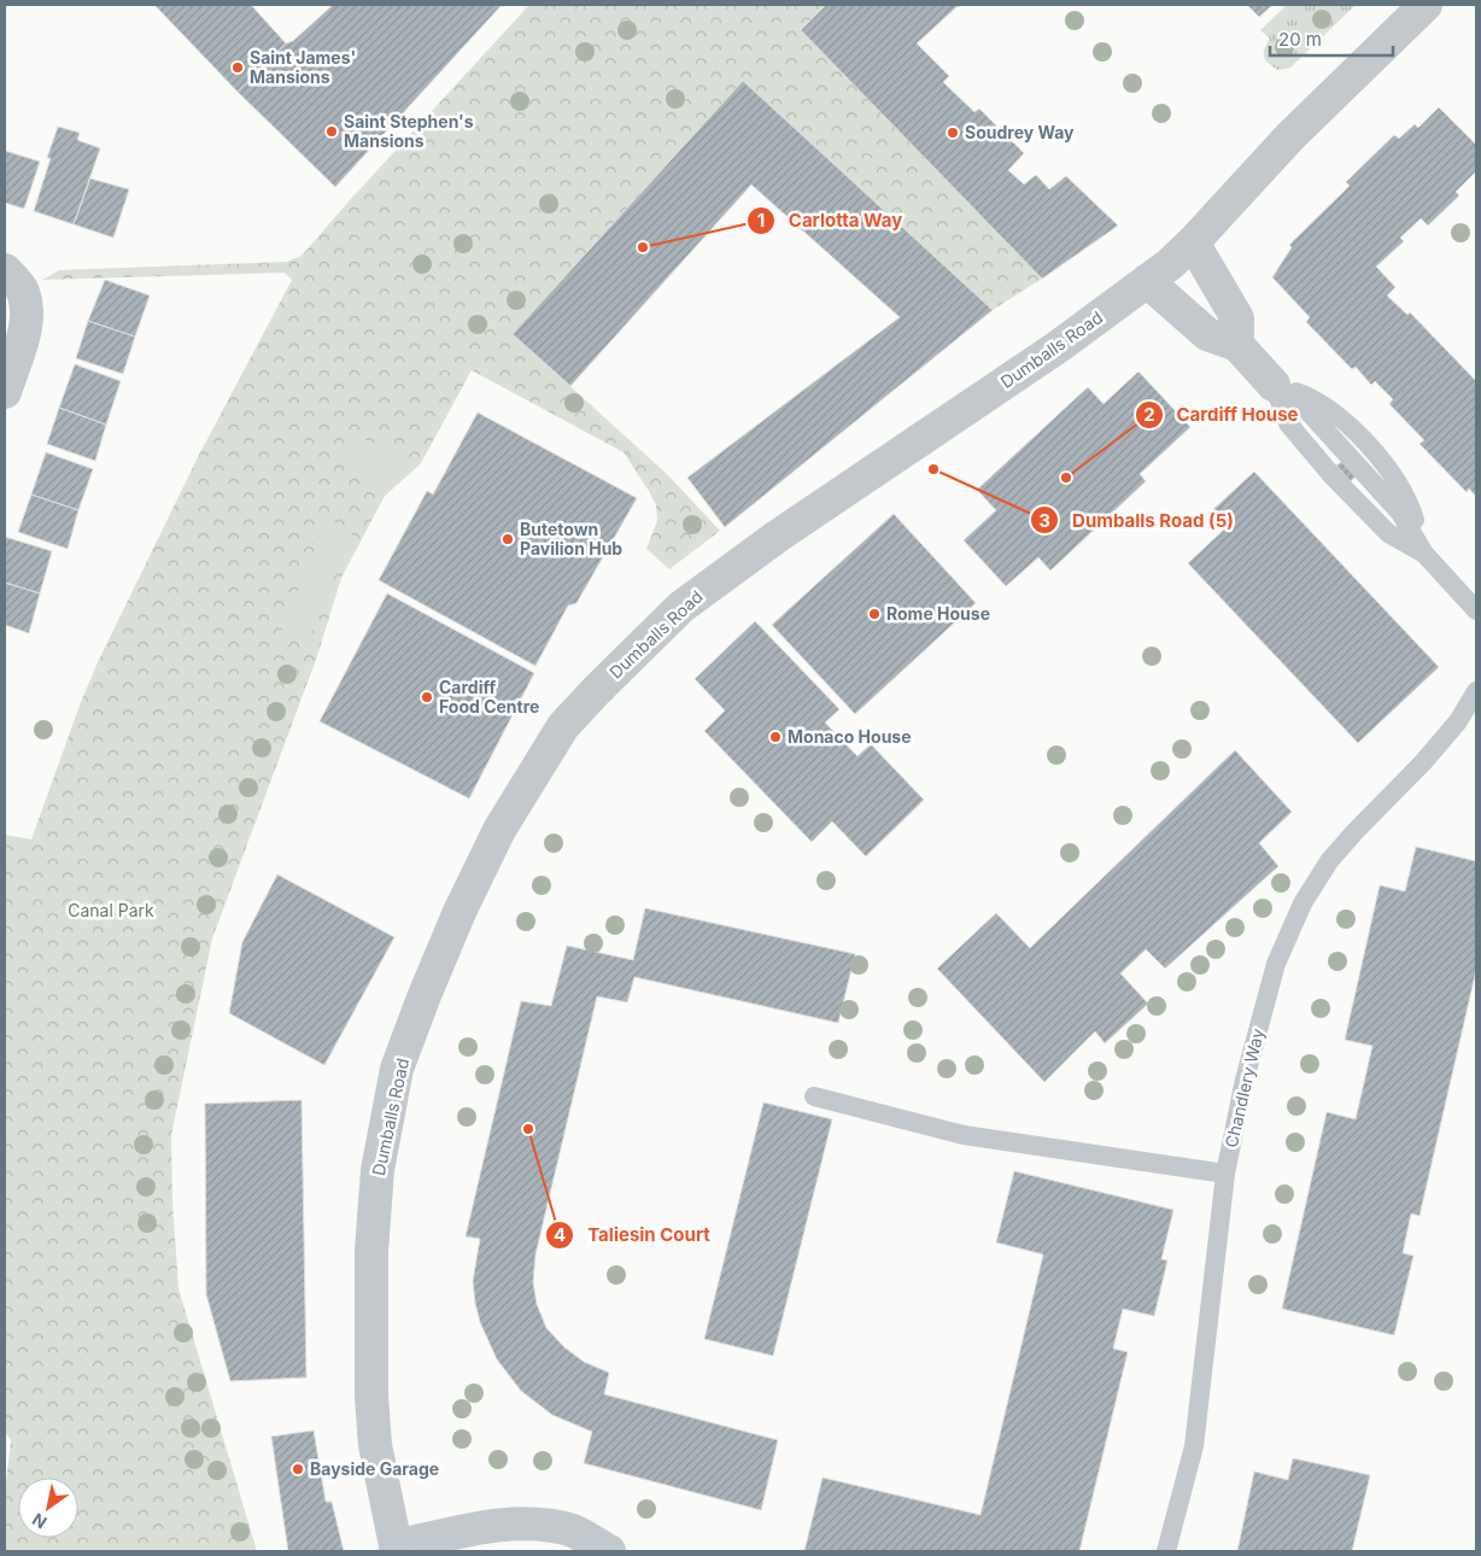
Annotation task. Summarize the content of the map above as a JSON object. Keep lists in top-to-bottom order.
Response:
{
  "streets": {
    "street": ["Dumballs Road"],
    "lane": ["Chandlery Way"]
  },
  "parks": ["Canal Park"],
  "places": [
    "Saint James' Mansions",
    "Saint Stephen's Mansions",
    "Soudrey Way",
    "Carlotta Way",
    "Dumballs Road (5)",
    "Cardiff House",
    "Butetown Pavilion Hub",
    "Rome House",
    "Cardiff Food Centre",
    "Monaco House",
    "Taliesin Court",
    "Bayside Garage"
  ],
  "scale_bar": "20 m",
  "north": "bottom left"
}
